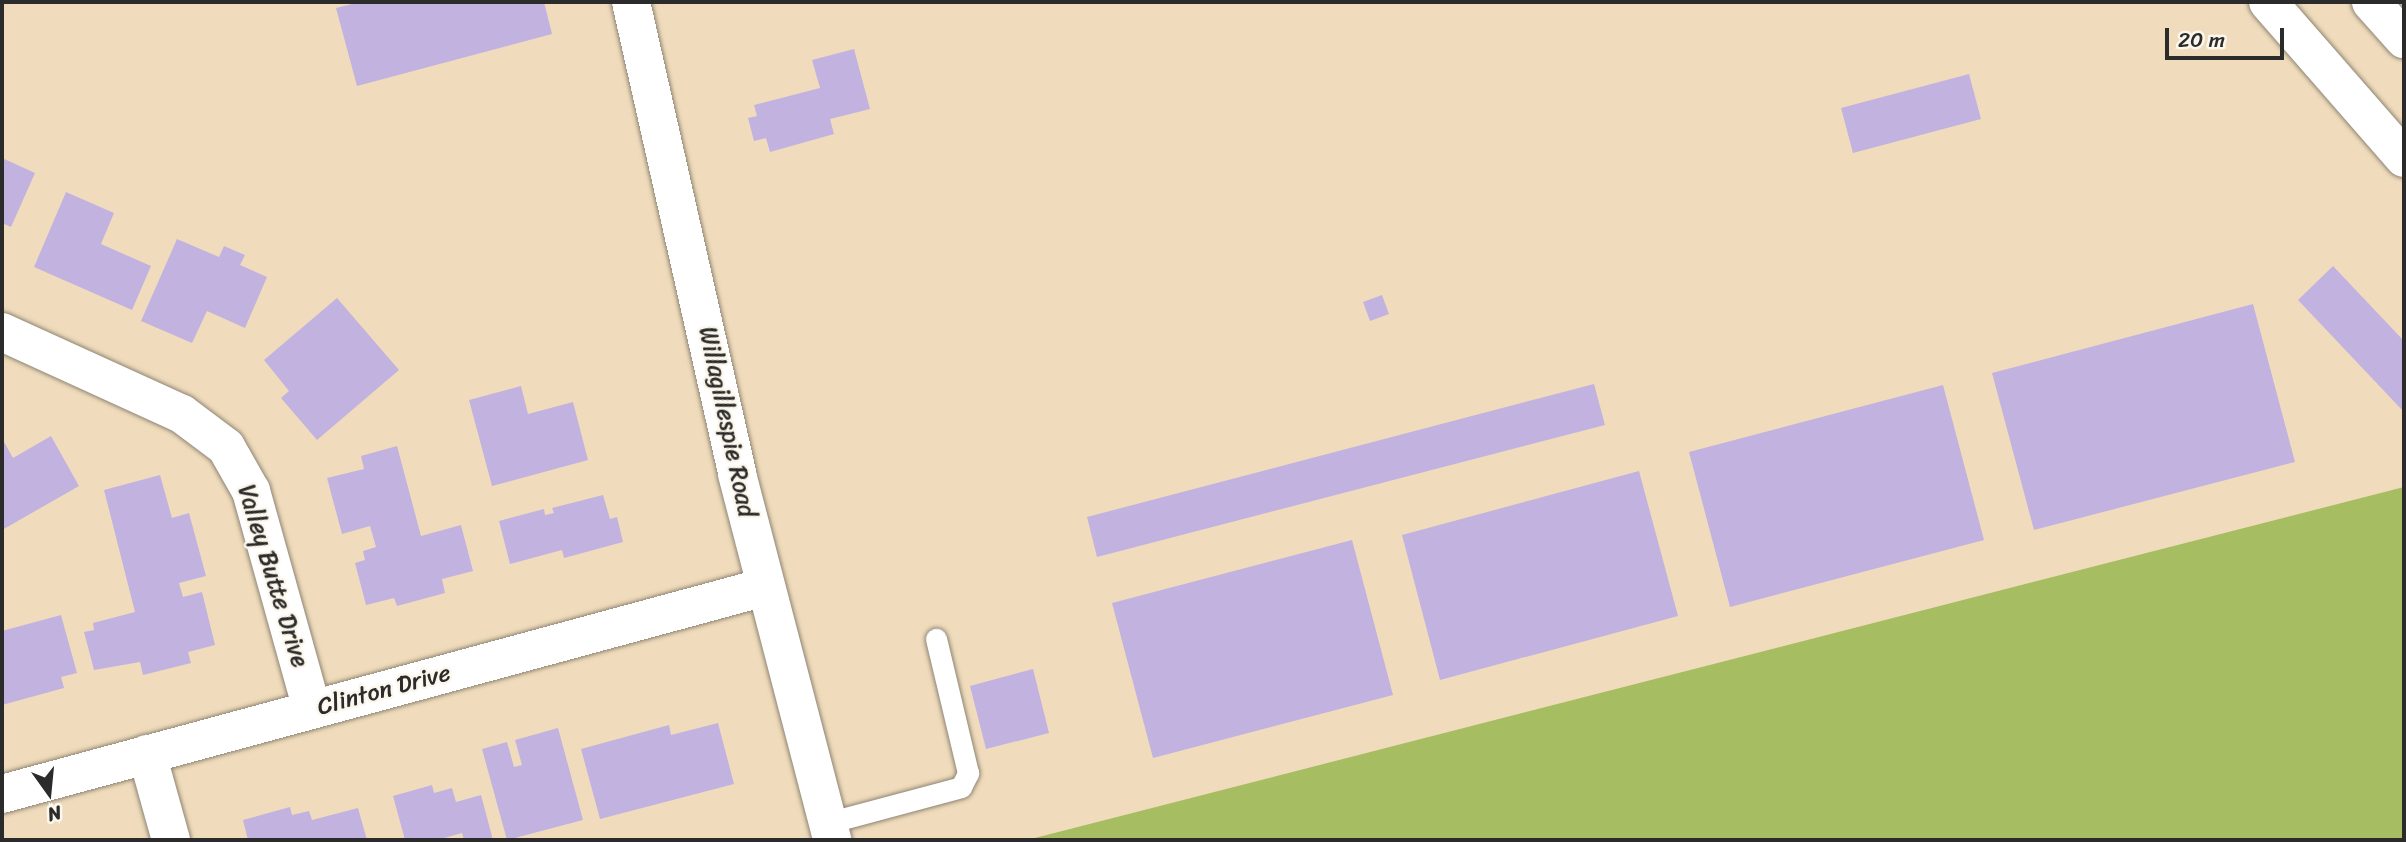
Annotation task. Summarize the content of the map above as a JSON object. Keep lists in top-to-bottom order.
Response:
{
  "streets": {
    "main road": ["Willagillespie Road", "Valley Butte Drive", "Clinton Drive"]
  },
  "crossings": [
    ["Willagillespie Road", "Clinton Drive"],
    ["Valley Butte Drive", "Clinton Drive"]
  ],
  "scale_bar": "20 m",
  "north": "bottom"
}
